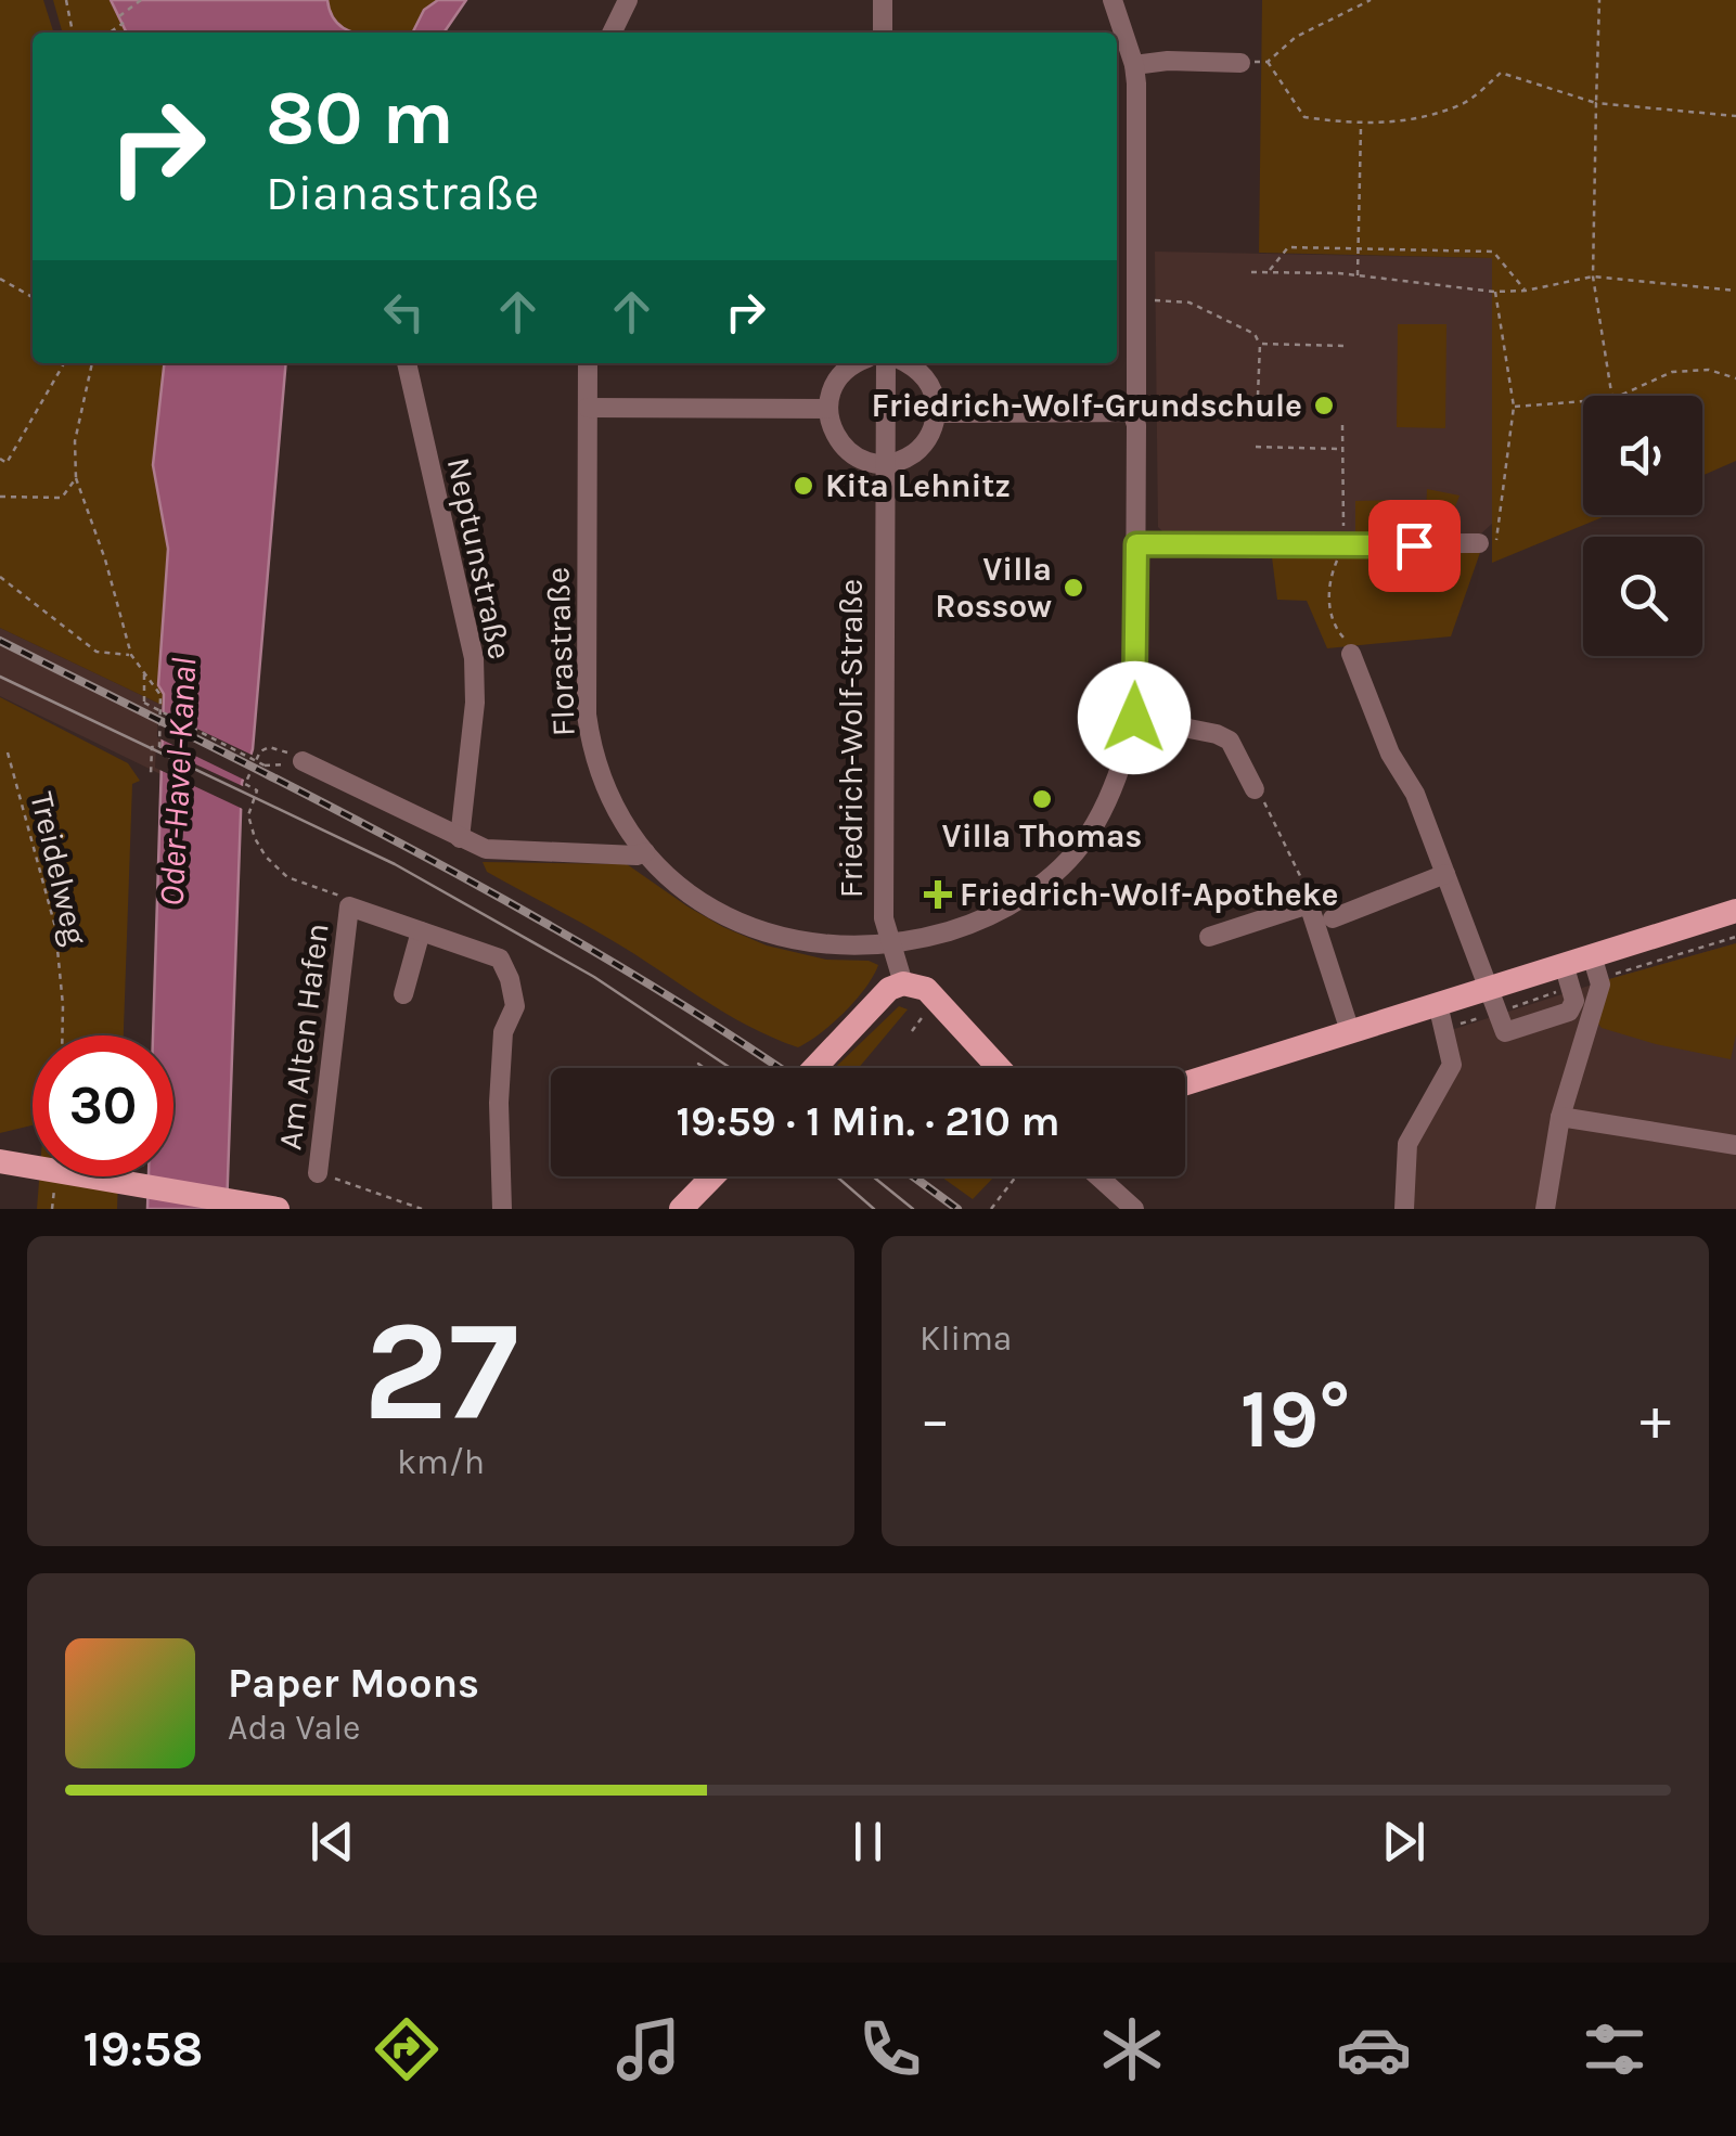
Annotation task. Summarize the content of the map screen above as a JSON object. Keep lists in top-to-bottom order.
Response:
{
  "streets": {
    "street": [
      "Neptunstraße",
      "Florastraße",
      "Friedrich-Wolf-Straße",
      "Am Alten Hafen"
    ],
    "path": ["Treidelweg"]
  },
  "crossings": [
    ["Florastraße", "Friedrich-Wolf-Straße"]
  ],
  "water": ["Oder-Havel-Kanal"],
  "places": {
    "other": [
      "Friedrich-Wolf-Grundschule",
      "Kita Lehnitz",
      "Villa Rossow",
      "Villa Thomas"
    ],
    "health": ["Friedrich-Wolf-Apotheke"]
  },
  "page": {
    "turn": ["80 m", "Dianastraße"],
    "limit": "30",
    "trip": "19:59 · 1 Min. · 210 m",
    "tile": [
      ["27", "km/h"],
      "Klima"
    ],
    "heat": ["−", "19°", "+"],
    "song": ["Paper Moons", "Ada Vale"],
    "tabs": "19:58"
  }
}
